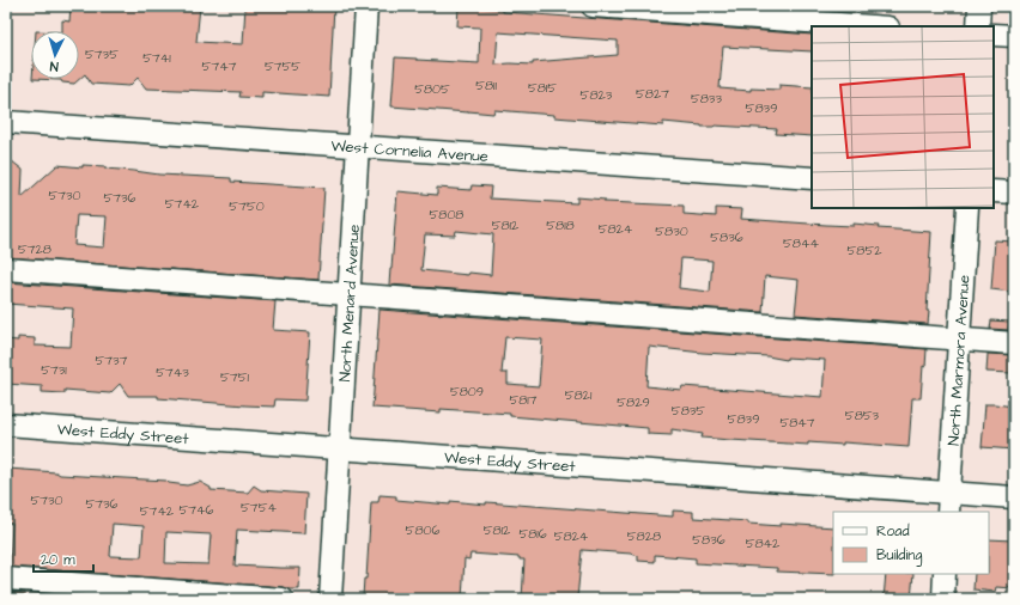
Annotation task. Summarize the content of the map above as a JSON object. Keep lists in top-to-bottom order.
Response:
{
  "streets": {
    "street": [
      "West Cornelia Avenue",
      "North Menard Avenue",
      "North Marmora Avenue",
      "West Eddy Street"
    ]
  },
  "crossings": [
    ["West Cornelia Avenue", "North Menard Avenue"],
    ["North Menard Avenue", "West Eddy Street"],
    ["North Marmora Avenue", "West Eddy Street"]
  ],
  "house_numbers": [
    "5735",
    "5741",
    "5747",
    "5755",
    "5811",
    "5815",
    "5805",
    "5827",
    "5823",
    "5833",
    "5839",
    "5730",
    "5736",
    "5742",
    "5750",
    "5808",
    "5812",
    "5818",
    "5824",
    "5830",
    "5836",
    "5844",
    "5728",
    "5852",
    "5737",
    "5731",
    "5743",
    "5751",
    "5809",
    "5821",
    "5817",
    "5829",
    "5835",
    "5853",
    "5839",
    "5847",
    "5730",
    "5736",
    "5754",
    "5746",
    "5742",
    "5806",
    "5812",
    "5816",
    "5824",
    "5828",
    "5836",
    "5842"
  ],
  "legend": ["Road", "Building"],
  "scale_bar": "20 m",
  "north": "bottom"
}
